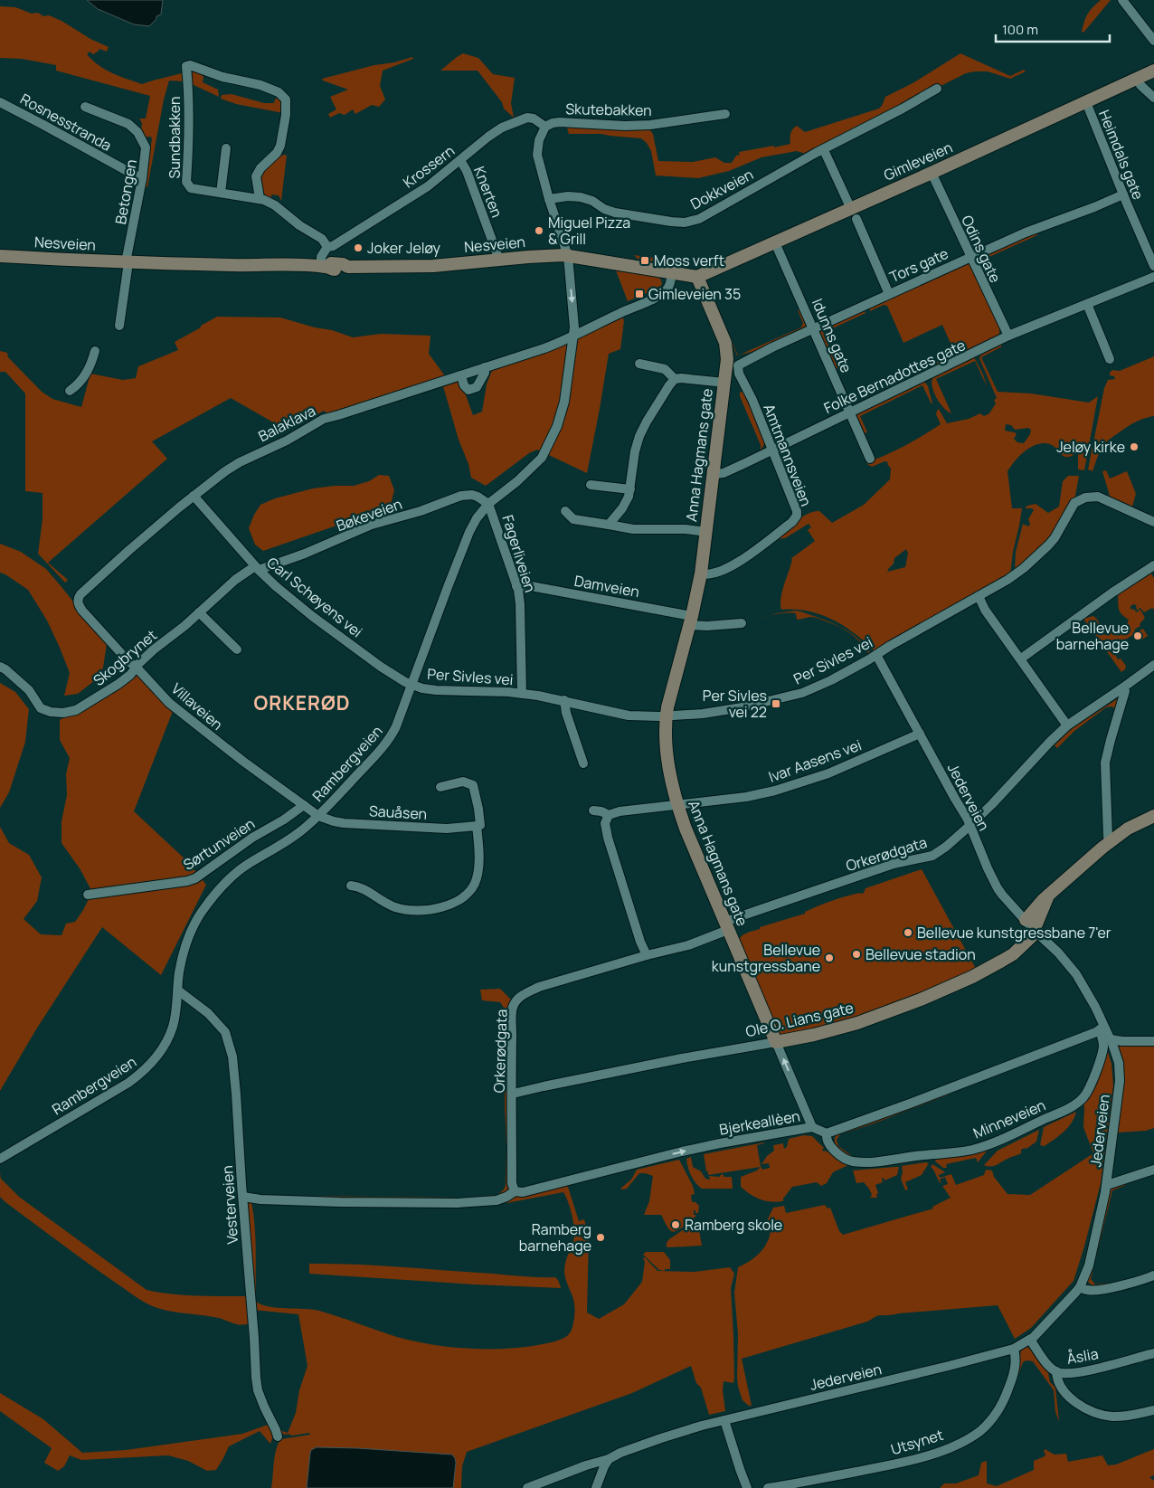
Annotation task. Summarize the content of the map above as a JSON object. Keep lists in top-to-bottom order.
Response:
{
  "streets": {
    "street": [
      "Skutebakken",
      "Rosnesstranda",
      "Sundbakken",
      "Heimdals gate",
      "Gimleveien",
      "Krossern",
      "Dokkveien",
      "Betongen",
      "Knerten",
      "Nesveien",
      "Odins gate",
      "Tors gate",
      "Idunns gate",
      "Folke Bernadottes gate",
      "Balaklava",
      "Anna Hagmans gate",
      "Amtmannsveien",
      "Bøkeveien",
      "Fagerliveien",
      "Damveien",
      "Carl Schøyens vei",
      "Skogbrynet",
      "Per Sivles vei",
      "Villaveien",
      "Ivar Aasens vei",
      "Rambergveien",
      "Jederveien",
      "Sauåsen",
      "Sørtunveien",
      "Orkerødgata",
      "Ole O. Lians gate",
      "Minneveien",
      "Bjerkeallèen",
      "Vesterveien",
      "Åslia",
      "Utsynet"
    ]
  },
  "crossings": [
    ["Skutebakken", "Krossern"],
    ["Rosnesstranda", "Betongen"],
    ["Sundbakken", "Krossern"],
    ["Heimdals gate", "Gimleveien"],
    ["Heimdals gate", "Tors gate"],
    ["Gimleveien", "Nesveien"],
    ["Gimleveien", "Odins gate"],
    ["Gimleveien", "Anna Hagmans gate"],
    ["Krossern", "Knerten"],
    ["Betongen", "Nesveien"],
    ["Knerten", "Nesveien"],
    ["Nesveien", "Anna Hagmans gate"],
    ["Nesveien", "Rambergveien"],
    ["Odins gate", "Tors gate"],
    ["Odins gate", "Folke Bernadottes gate"],
    ["Tors gate", "Idunns gate"],
    ["Tors gate", "Amtmannsveien"],
    ["Idunns gate", "Folke Bernadottes gate"],
    ["Folke Bernadottes gate", "Anna Hagmans gate"],
    ["Folke Bernadottes gate", "Amtmannsveien"],
    ["Balaklava", "Carl Schøyens vei"],
    ["Balaklava", "Villaveien"],
    ["Balaklava", "Rambergveien"],
    ["Anna Hagmans gate", "Amtmannsveien"],
    ["Anna Hagmans gate", "Damveien"],
    ["Anna Hagmans gate", "Per Sivles vei"],
    ["Anna Hagmans gate", "Ivar Aasens vei"],
    ["Anna Hagmans gate", "Orkerødgata"],
    ["Anna Hagmans gate", "Ole O. Lians gate"],
    ["Anna Hagmans gate", "Bjerkeallèen"],
    ["Bøkeveien", "Fagerliveien"],
    ["Bøkeveien", "Carl Schøyens vei"],
    ["Bøkeveien", "Skogbrynet"],
    ["Bøkeveien", "Rambergveien"],
    ["Fagerliveien", "Damveien"],
    ["Fagerliveien", "Per Sivles vei"],
    ["Fagerliveien", "Rambergveien"],
    ["Carl Schøyens vei", "Skogbrynet"],
    ["Carl Schøyens vei", "Per Sivles vei"],
    ["Carl Schøyens vei", "Rambergveien"],
    ["Skogbrynet", "Villaveien"],
    ["Per Sivles vei", "Rambergveien"],
    ["Per Sivles vei", "Jederveien"],
    ["Villaveien", "Rambergveien"],
    ["Villaveien", "Sauåsen"],
    ["Villaveien", "Sørtunveien"],
    ["Ivar Aasens vei", "Jederveien"],
    ["Rambergveien", "Sauåsen"],
    ["Rambergveien", "Vesterveien"],
    ["Jederveien", "Orkerødgata"],
    ["Jederveien", "Ole O. Lians gate"],
    ["Jederveien", "Minneveien"],
    ["Jederveien", "Åslia"],
    ["Jederveien", "Utsynet"],
    ["Orkerødgata", "Ole O. Lians gate"],
    ["Orkerødgata", "Bjerkeallèen"],
    ["Minneveien", "Bjerkeallèen"],
    ["Bjerkeallèen", "Vesterveien"]
  ],
  "one_way": ["Bjerkeallèen"],
  "districts": ["ORKERØD"],
  "places": {
    "other": [
      "Miguel Pizza & Grill",
      "Joker Jeløy",
      "Jeløy kirke",
      "Bellevue barnehage",
      "Bellevue kunstgressbane 7'er",
      "Bellevue stadion",
      "Bellevue kunstgressbane",
      "Ramberg skole",
      "Ramberg barnehage"
    ],
    "transit": ["Moss verft", "Gimleveien 35", "Per Sivles vei 22"]
  },
  "scale_bar": "100 m"
}
